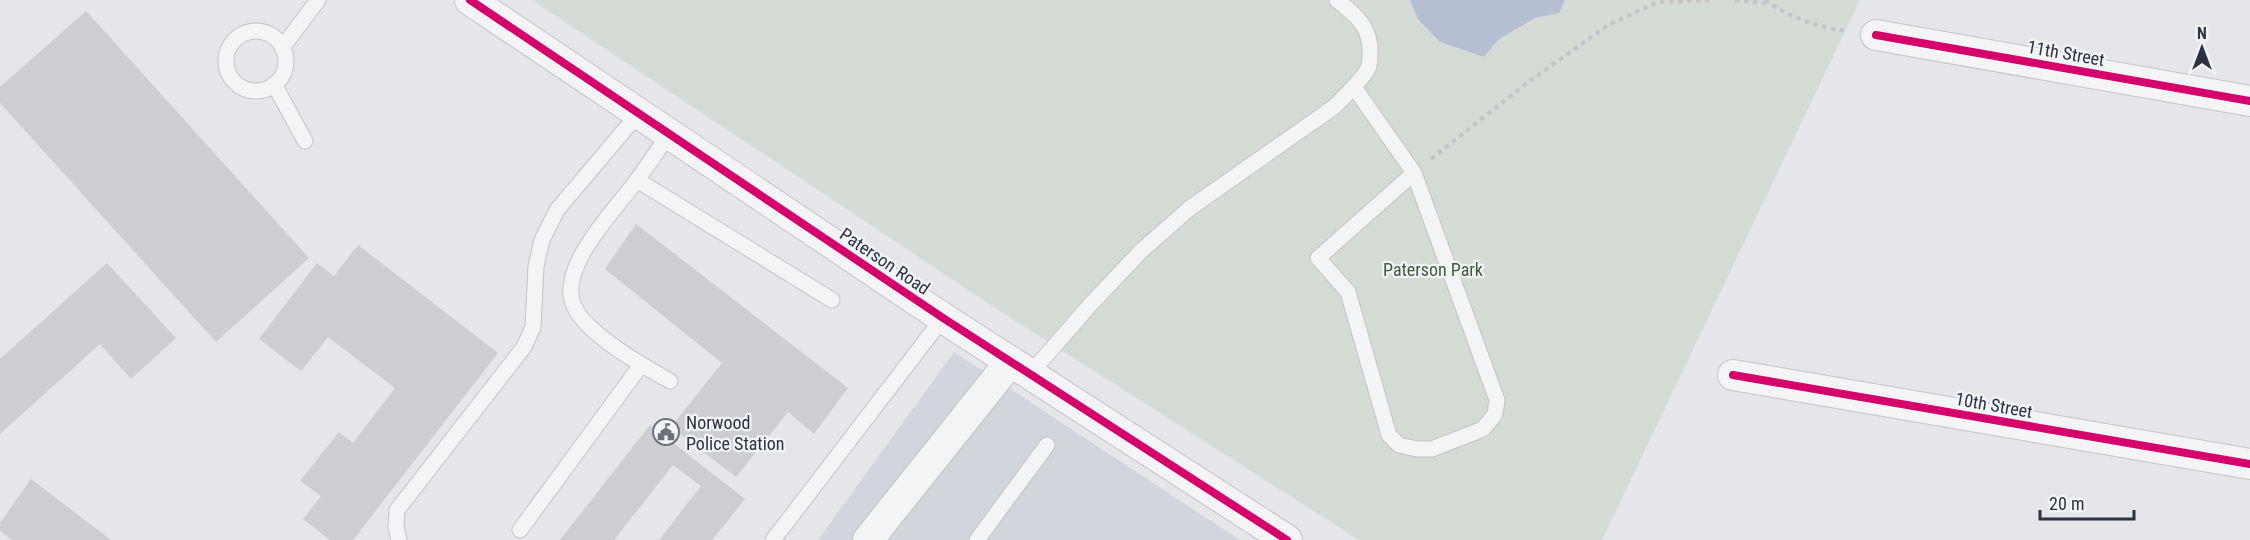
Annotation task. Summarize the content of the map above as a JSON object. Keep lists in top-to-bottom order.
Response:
{
  "streets": {
    "street": ["11th Street", "Paterson Road", "10th Street"]
  },
  "parks": ["Paterson Park"],
  "places": {
    "public building": ["Norwood Police Station"]
  },
  "scale_bar": "20 m",
  "north": "top"
}
